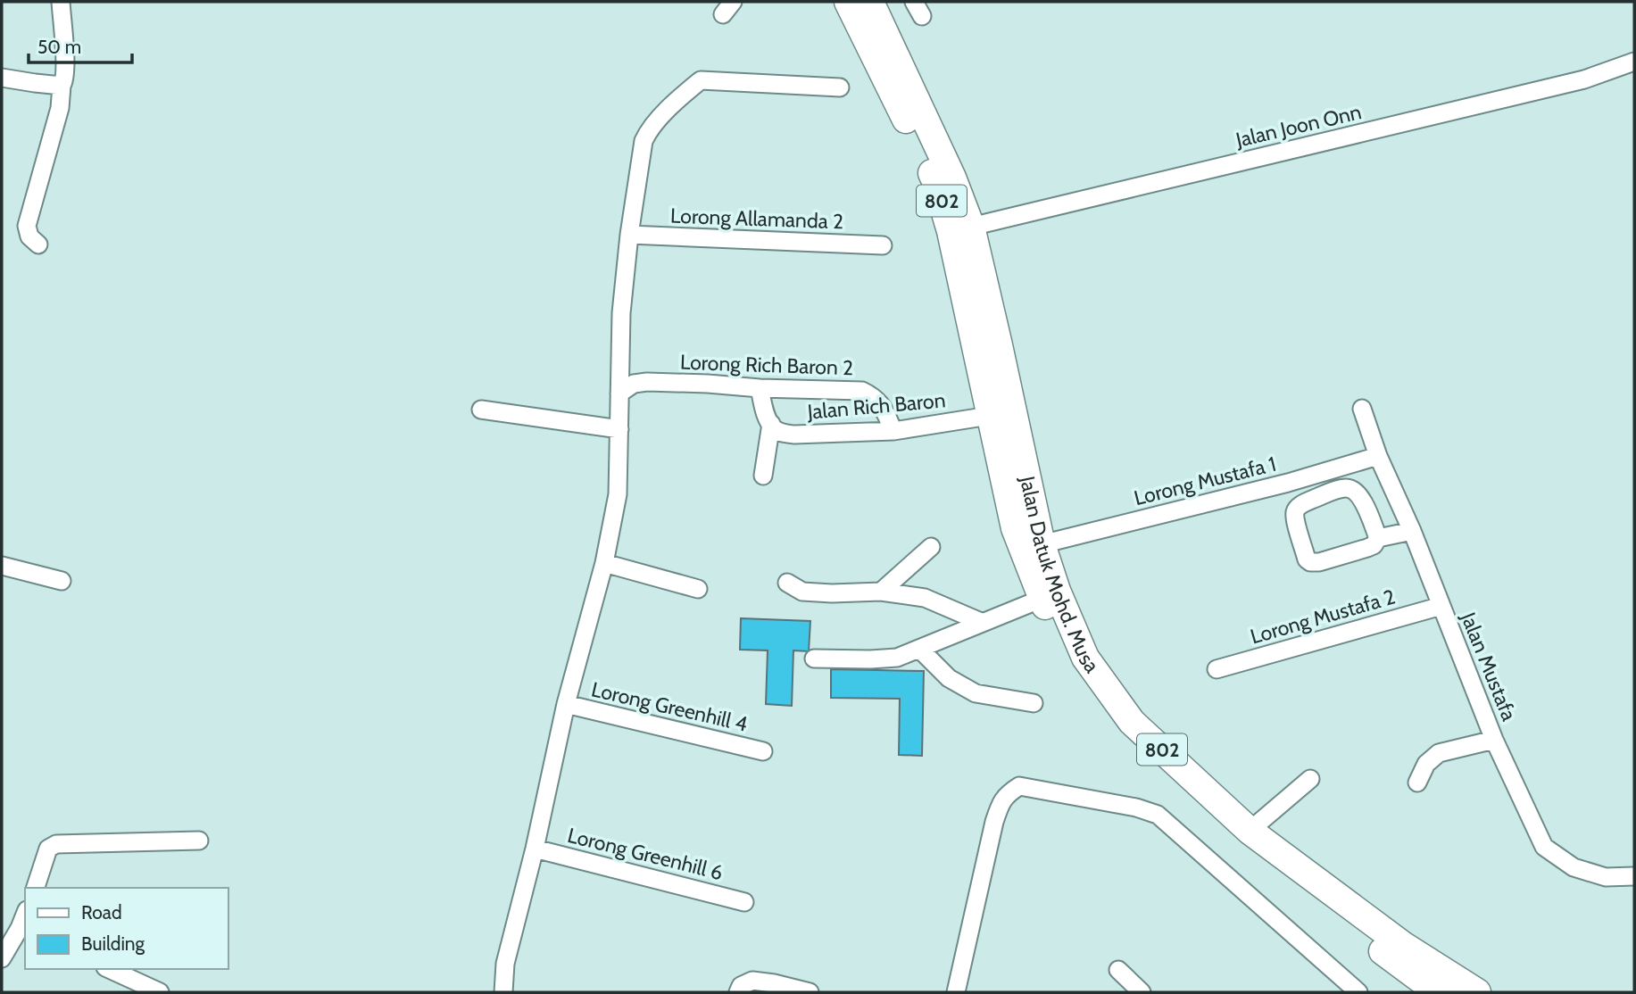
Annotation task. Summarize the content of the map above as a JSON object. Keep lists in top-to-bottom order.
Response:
{
  "streets": {
    "highway": ["802", "Jalan Datuk Mohd. Musa"],
    "street": [
      "Jalan Joon Onn",
      "Lorong Allamanda 2",
      "Lorong Rich Baron 2",
      "Jalan Rich Baron",
      "Lorong Mustafa 1",
      "Lorong Mustafa 2",
      "Jalan Mustafa",
      "Lorong Greenhill 4",
      "Lorong Greenhill 6"
    ]
  },
  "crossings": [
    ["Jalan Joon Onn", "Jalan Datuk Mohd. Musa"],
    ["Lorong Rich Baron 2", "Jalan Rich Baron"],
    ["Jalan Rich Baron", "Jalan Datuk Mohd. Musa"],
    ["Lorong Mustafa 1", "Jalan Datuk Mohd. Musa"],
    ["Lorong Mustafa 1", "Jalan Mustafa"],
    ["Lorong Mustafa 2", "Jalan Mustafa"]
  ],
  "legend": ["Road", "Building"],
  "scale_bar": "50 m"
}
